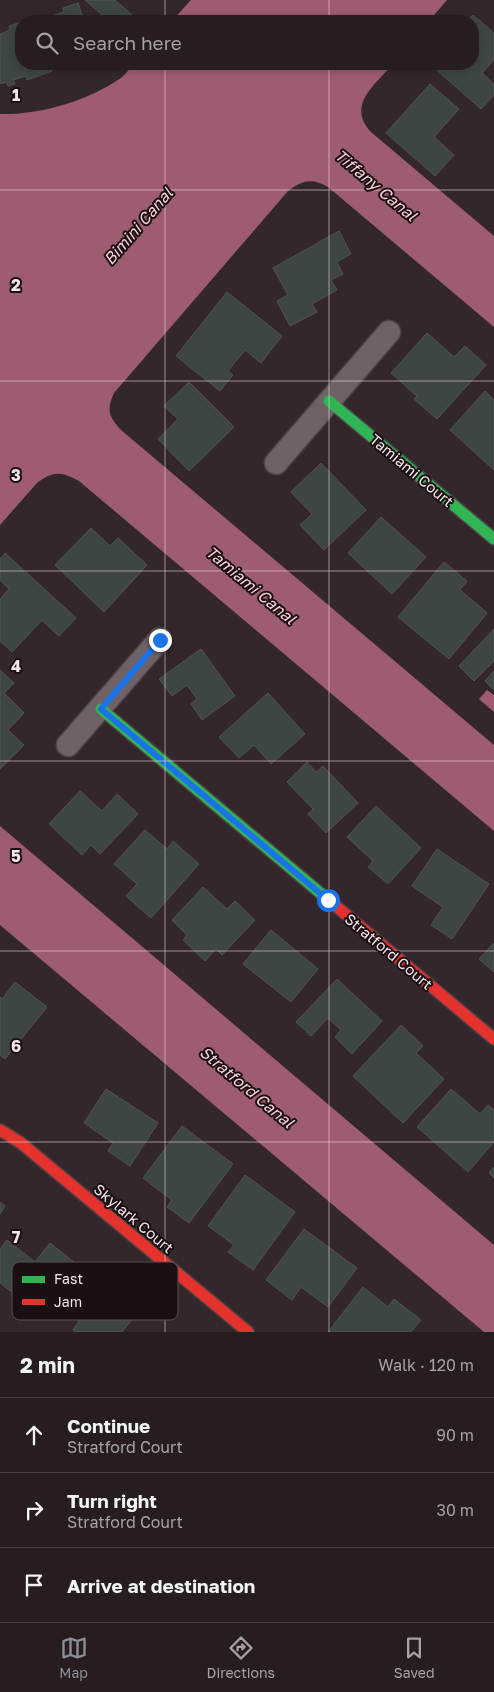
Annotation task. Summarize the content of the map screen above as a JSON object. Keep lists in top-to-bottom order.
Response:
{
  "streets": {
    "street": ["Tamiami Court", "Stratford Court", "Skylark Court"]
  },
  "water": [
    "Tiffany Canal",
    "Bimini Canal",
    "Tamiami Canal",
    "Stratford Canal"
  ],
  "legend": ["Fast", "Jam"],
  "page": {
    "search": "Search here",
    "heading": ["2 min", "Walk · 120 m"],
    "list": [
      ["Continue", "Stratford Court", "90 m"],
      ["Turn right", "Stratford Court", "30 m"],
      "Arrive at destination"
    ],
    "nav": ["Map", "Directions", "Saved"]
  },
  "grid": {
    "rows": [
      "1",
      "2",
      "3",
      "4",
      "5",
      "6",
      "7"
    ]
  }
}
